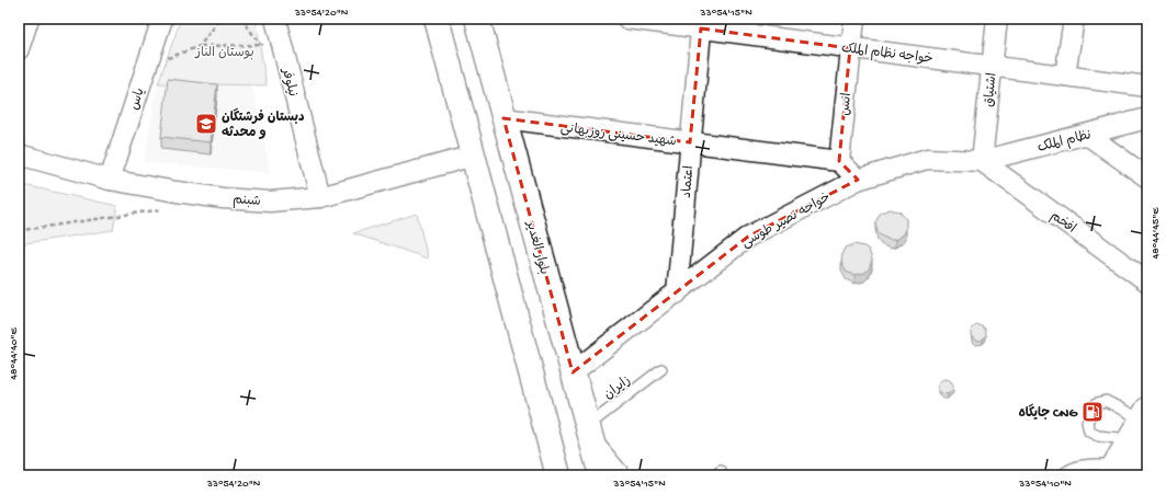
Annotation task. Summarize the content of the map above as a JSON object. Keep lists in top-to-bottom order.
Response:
{
  "streets": {
    "main road": ["بلوار الغدیر"],
    "street": [
      "خواجه نظام الملک",
      "نیلوفر",
      "اشتیاق",
      "یاس",
      "انس",
      "شهید حسینی روزبهانی",
      "نظام الملک",
      "اعتماد",
      "شبنم",
      "خواجه نصیر طوسی",
      "افخم"
    ],
    "lane": ["زایران"]
  },
  "crossings": [
    ["خواجه نظام الملک", "اشتیاق"],
    ["خواجه نظام الملک", "انس"],
    ["خواجه نظام الملک", "اعتماد"],
    ["نیلوفر", "شبنم"],
    ["اشتیاق", "نظام الملک"],
    ["اشتیاق", "خواجه نصیر طوسی"],
    ["اشتیاق", "افخم"],
    ["یاس", "شبنم"],
    ["انس", "شهید حسینی روزبهانی"],
    ["شهید حسینی روزبهانی", "اعتماد"],
    ["شهید حسینی روزبهانی", "بلوار الغدیر"],
    ["نظام الملک", "خواجه نصیر طوسی"],
    ["نظام الملک", "افخم"],
    ["اعتماد", "خواجه نصیر طوسی"],
    ["خواجه نصیر طوسی", "افخم"],
    ["خواجه نصیر طوسی", "بلوار الغدیر"],
    ["بلوار الغدیر", "زایران"]
  ],
  "parks": ["بوستان الناز"],
  "places": {
    "school or university": ["دبستان فرشتگان و محدثه"],
    "fuel station": ["جایگاه CNG"]
  },
  "coordinates": [
    "33°54'20\"N",
    "33°54'15\"N",
    "48°44'45\"E",
    "48°44'40\"E",
    "33°54'10\"N"
  ]
}
